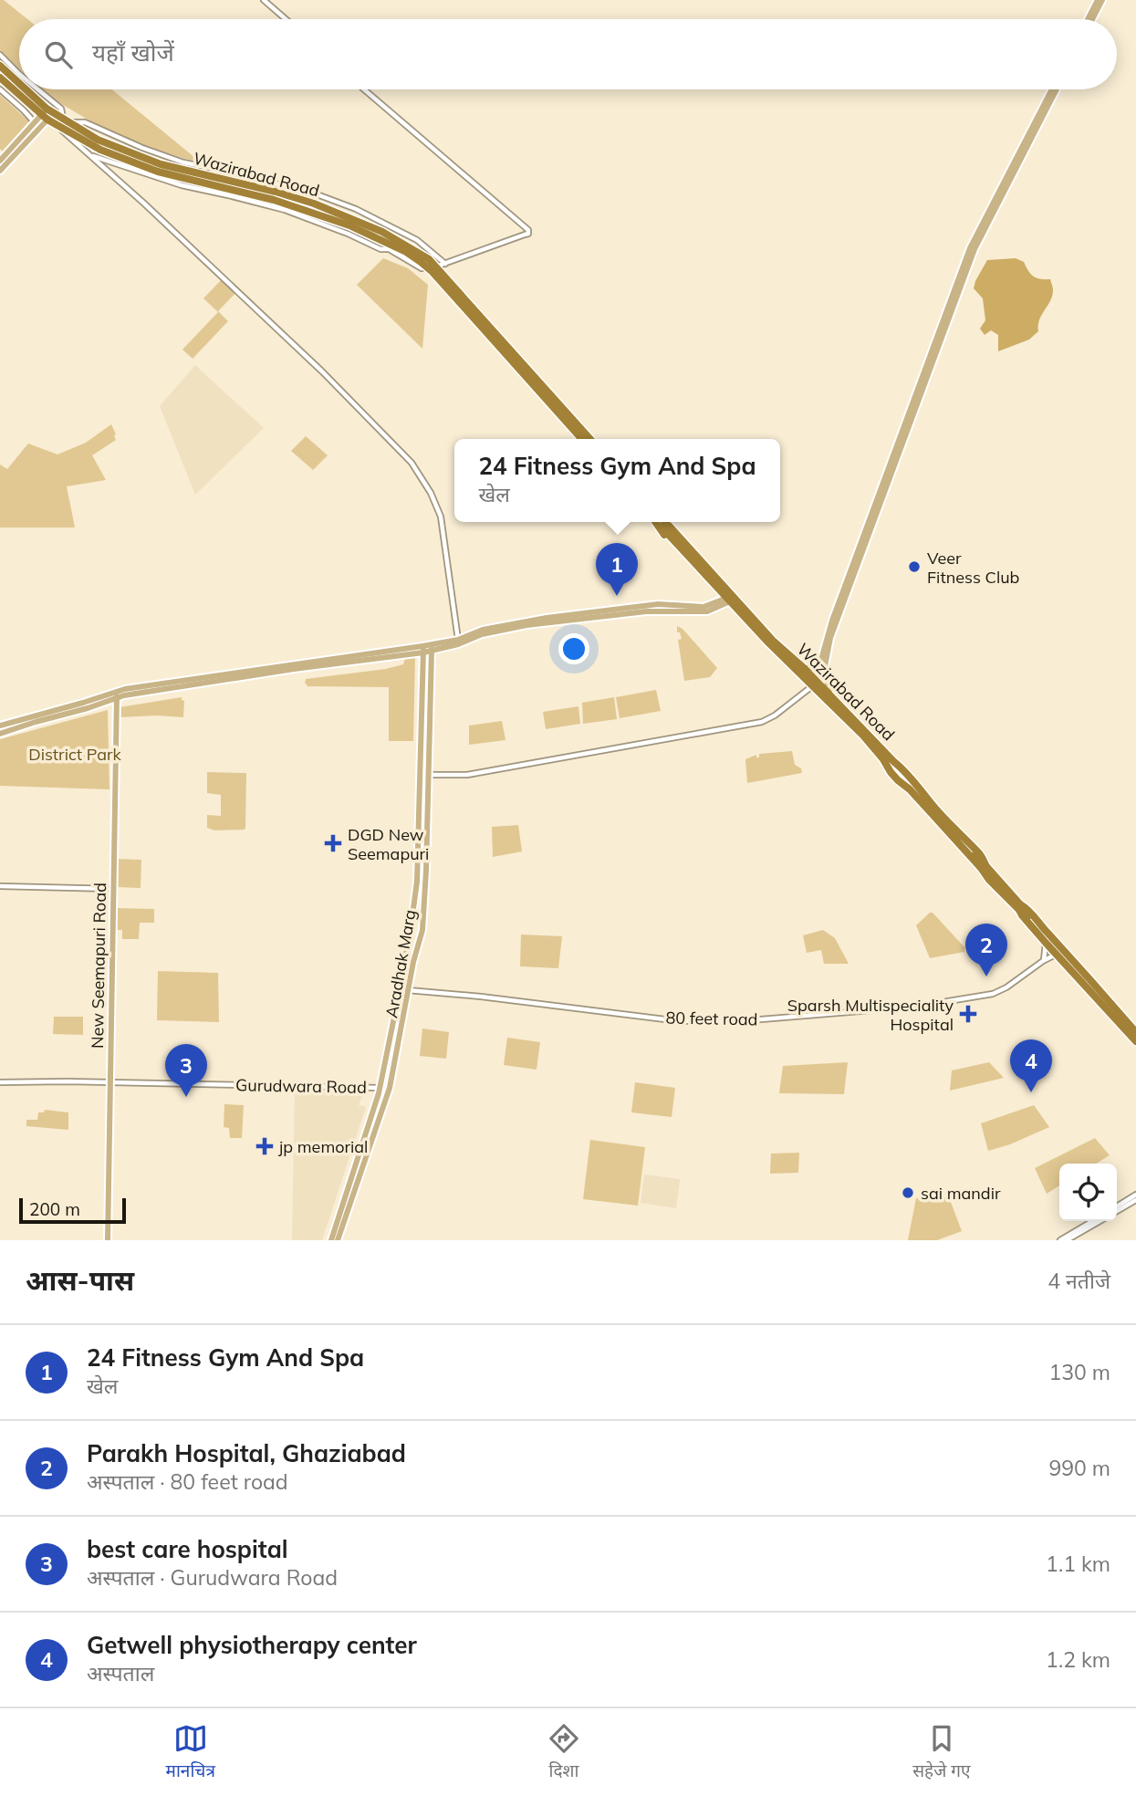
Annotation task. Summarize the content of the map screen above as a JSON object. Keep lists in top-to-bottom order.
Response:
{
  "streets": {
    "highway": ["Wazirabad Road"],
    "main road": ["Aradhak Marg", "New Seemapuri Road"],
    "street": ["80 feet road", "Gurudwara Road"]
  },
  "crossings": [
    ["Aradhak Marg", "80 feet road"],
    ["Aradhak Marg", "Gurudwara Road"],
    ["New Seemapuri Road", "Gurudwara Road"]
  ],
  "parks": ["District Park"],
  "places": {
    "other": ["Veer Fitness Club", "sai mandir"],
    "health": ["DGD New Seemapuri", "Sparsh Multispeciality Hospital", "jp memorial"]
  },
  "scale_bar": "200 m",
  "page": {
    "search": "यहाँ खोजें",
    "popup": ["24 Fitness Gym And Spa", "खेल"],
    "pins": [
      "1",
      "2",
      "4",
      "3"
    ],
    "scale": "200 m",
    "heading": ["आस-पास", "4 नतीजे"],
    "list": [
      {
        "mark": "1",
        "name": "24 Fitness Gym And Spa",
        "note": "खेल",
        "value": "130 m"
      },
      {
        "mark": "2",
        "name": "Parakh Hospital, Ghaziabad",
        "note": "अस्पताल · 80 feet road",
        "value": "990 m"
      },
      {
        "mark": "3",
        "name": "best care hospital",
        "note": "अस्पताल · Gurudwara Road",
        "value": "1.1 km"
      },
      {
        "mark": "4",
        "name": "Getwell physiotherapy center",
        "note": "अस्पताल",
        "value": "1.2 km"
      }
    ],
    "nav": ["मानचित्र", "दिशा", "सहेजे गए"]
  }
}
